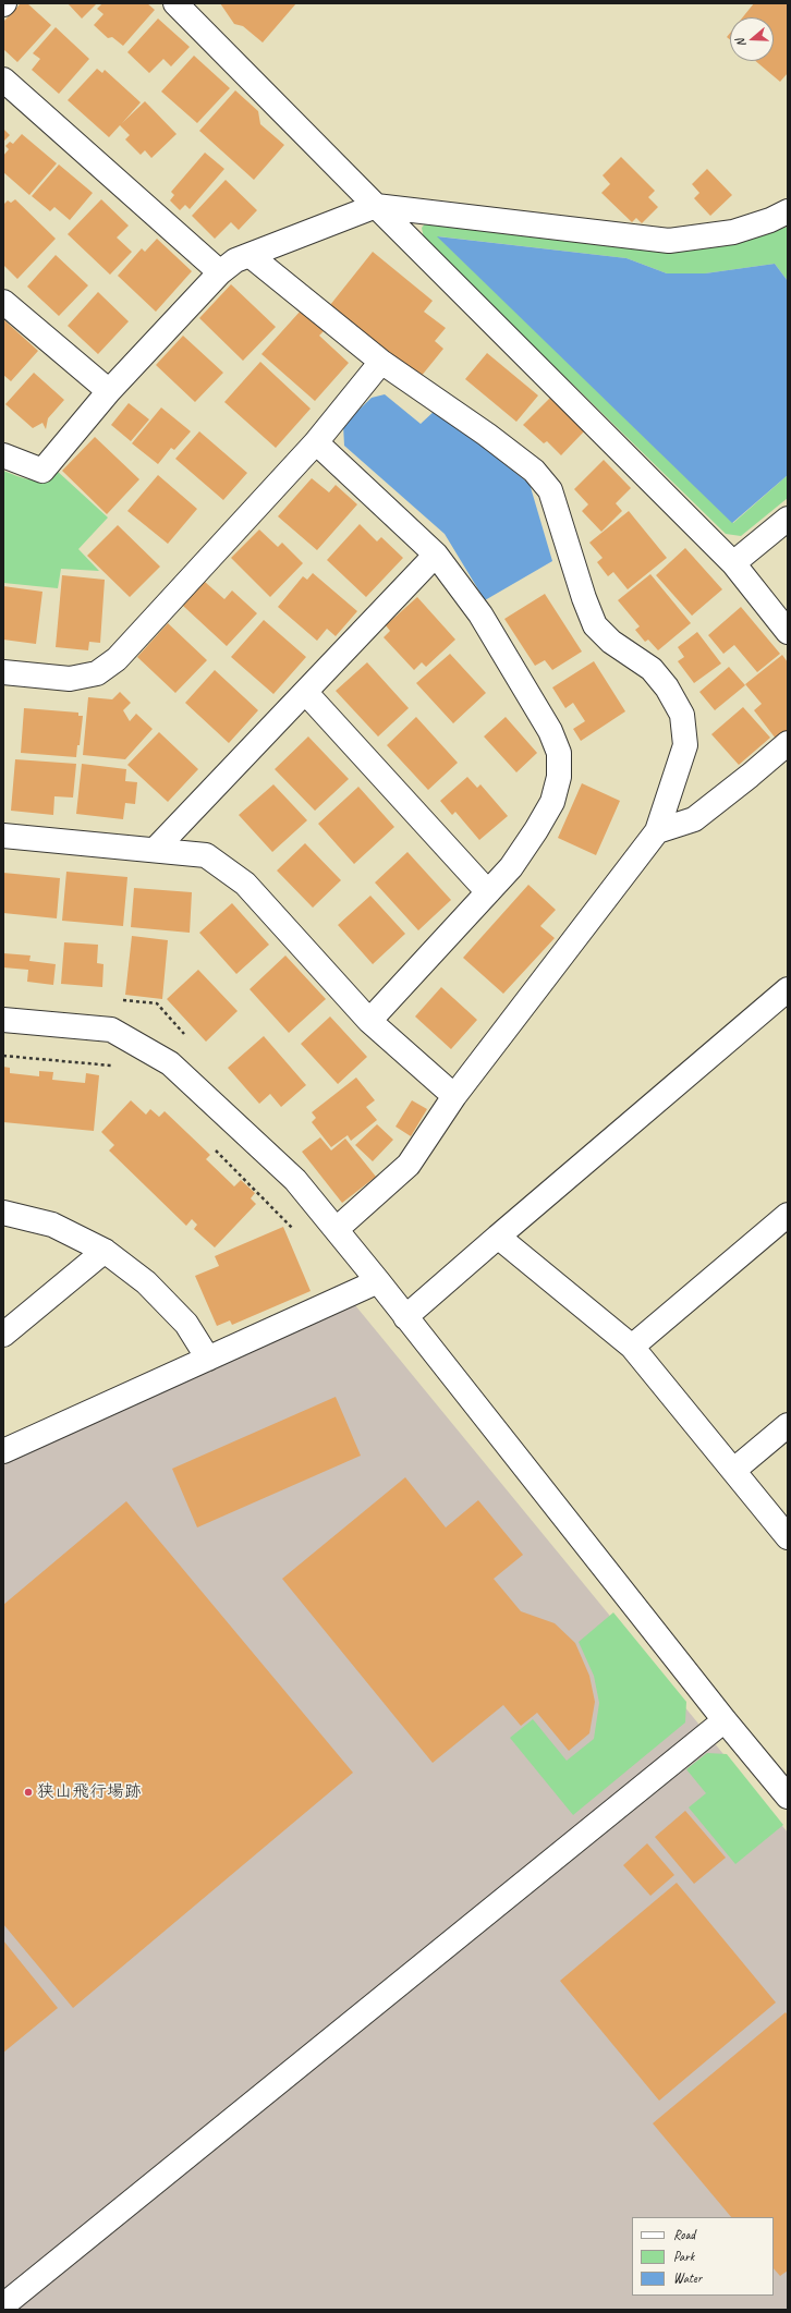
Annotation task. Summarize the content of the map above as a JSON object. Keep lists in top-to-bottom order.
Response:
{
  "places": ["狭山飛行場跡"],
  "legend": ["Road", "Park", "Water"],
  "north": "left"
}
